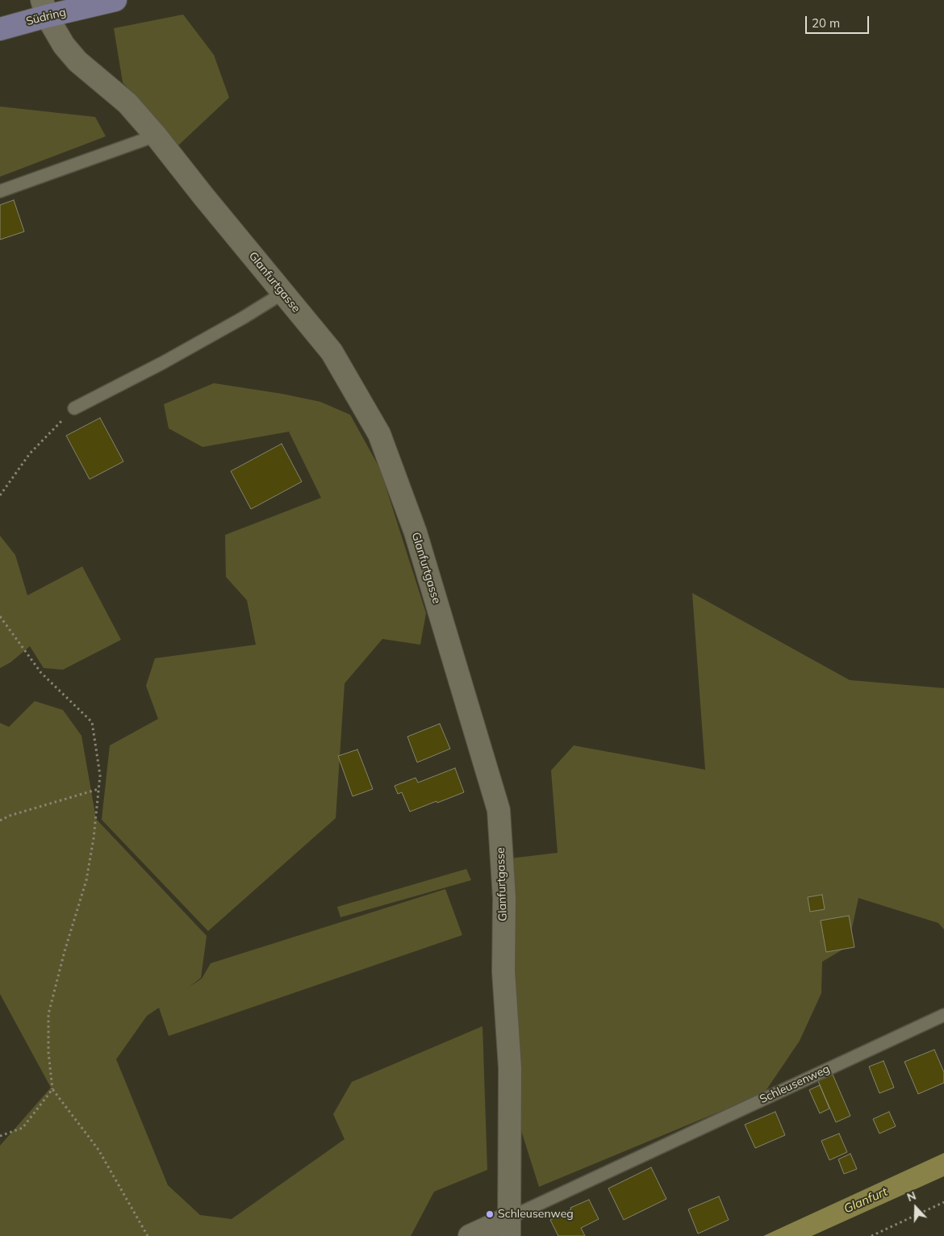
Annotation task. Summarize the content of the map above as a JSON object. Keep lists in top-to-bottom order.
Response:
{
  "streets": {
    "main road": ["Südring"],
    "street": ["Glanfurtgasse", "Schleusenweg"]
  },
  "crossings": [
    ["Südring", "Glanfurtgasse"],
    ["Glanfurtgasse", "Schleusenweg"]
  ],
  "water": ["Glanfurt"],
  "places": ["Schleusenweg"],
  "scale_bar": "20 m",
  "north": "top"
}
